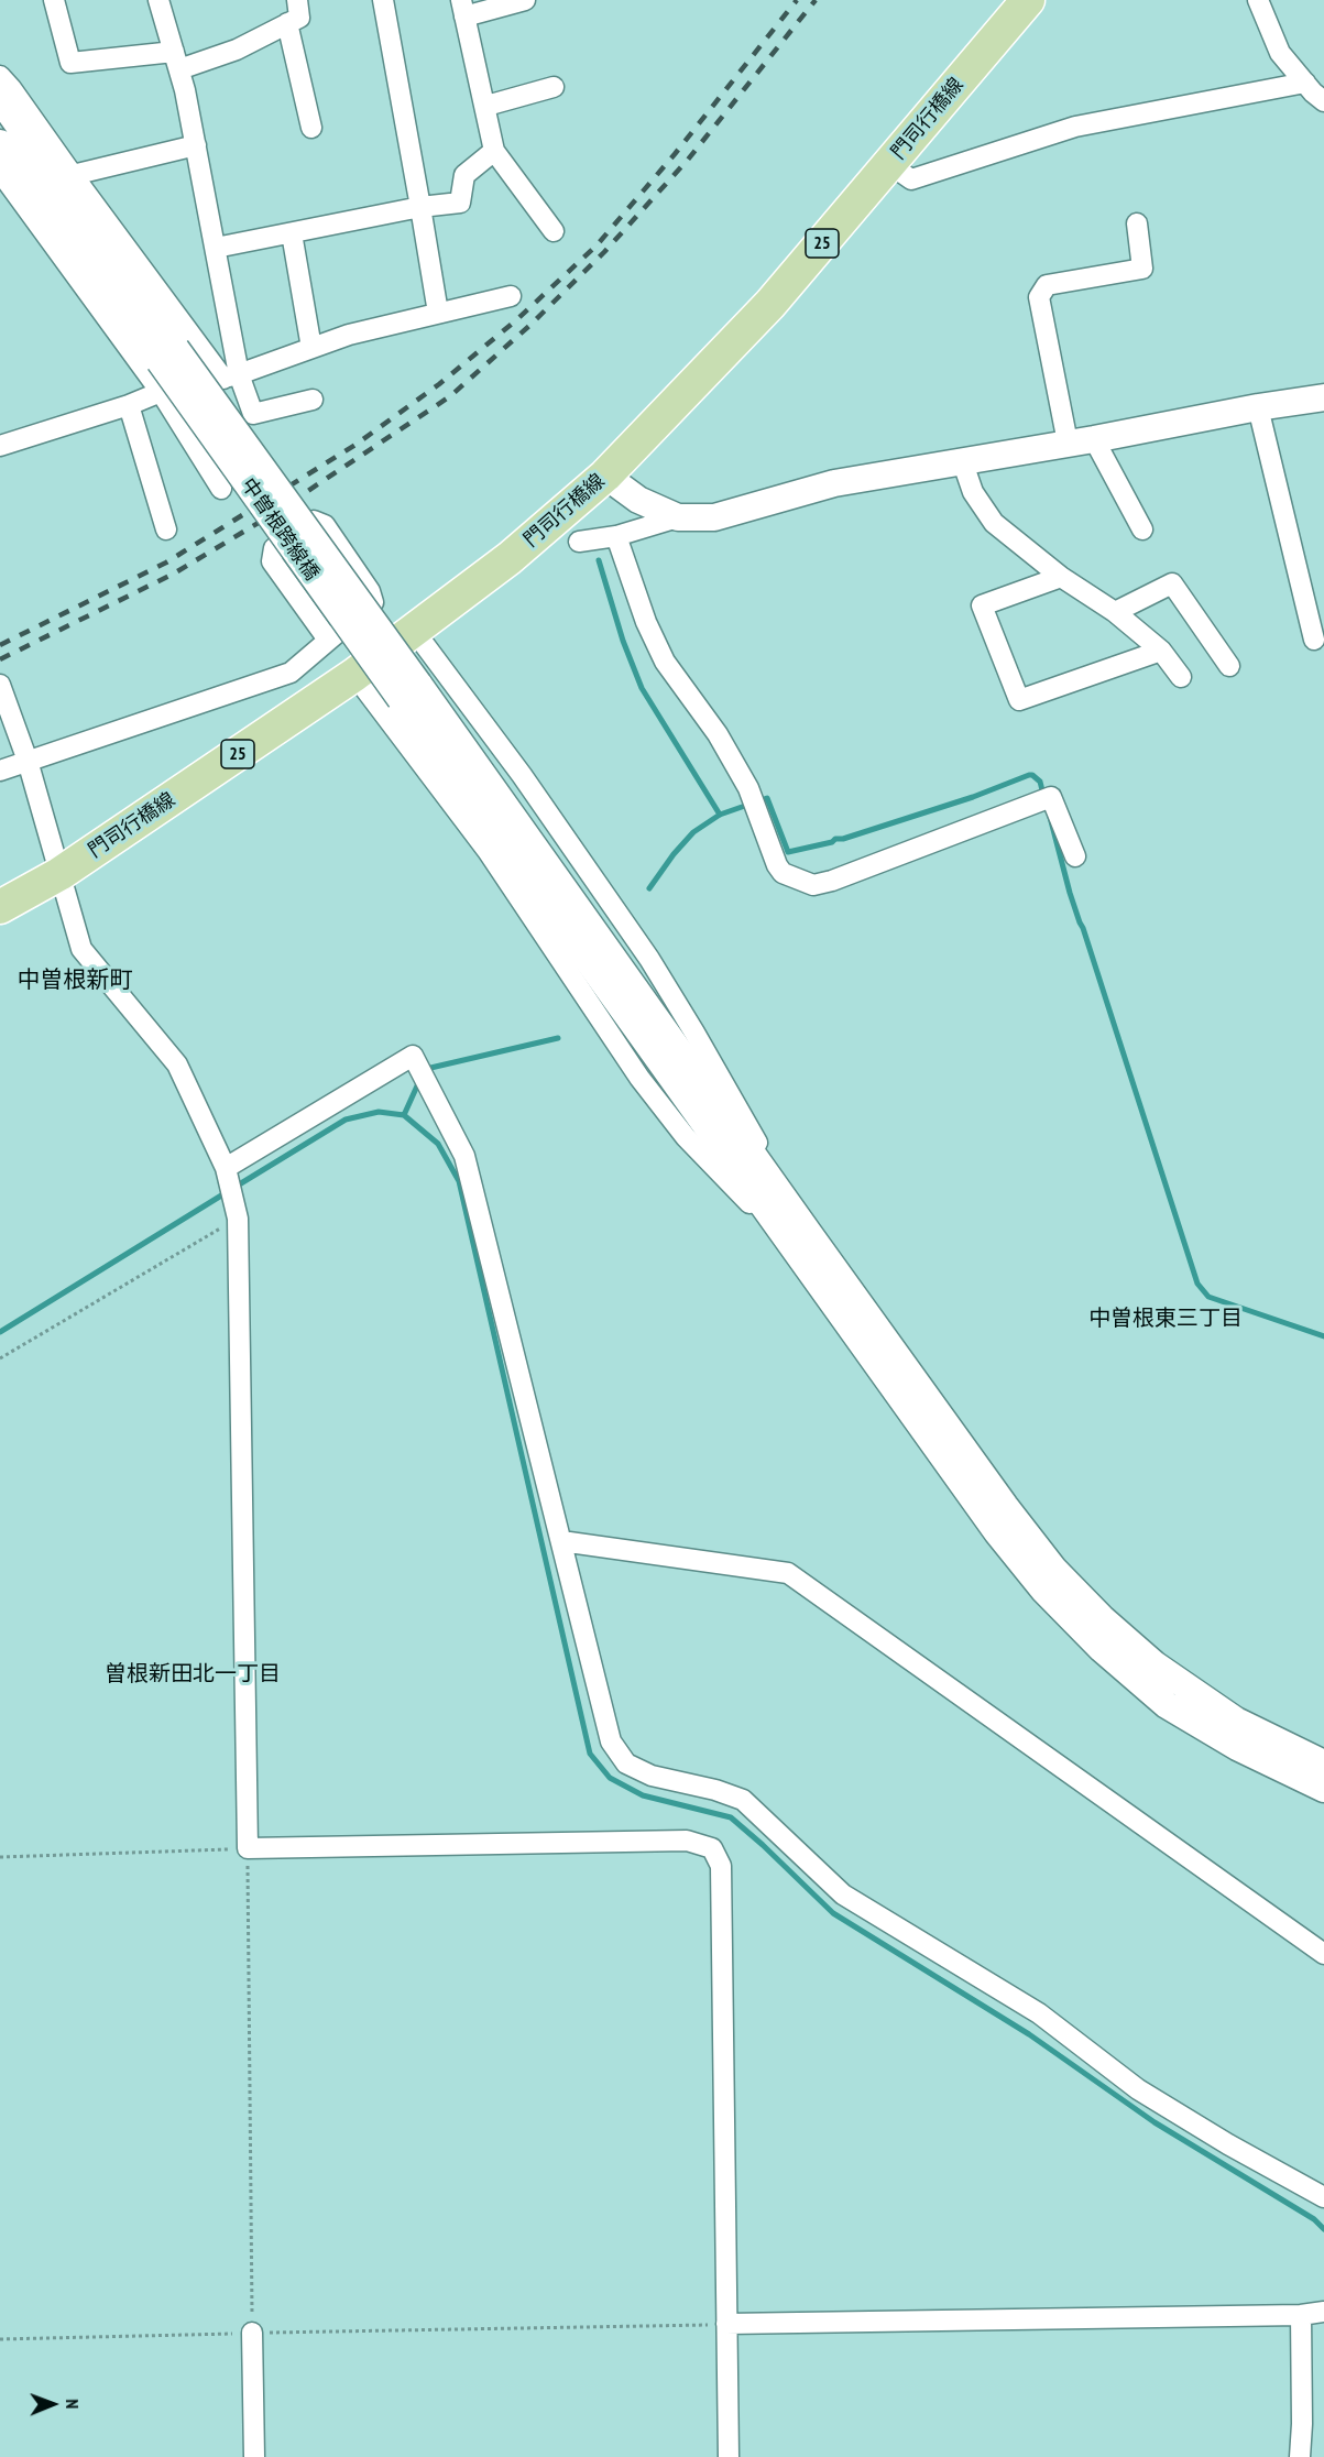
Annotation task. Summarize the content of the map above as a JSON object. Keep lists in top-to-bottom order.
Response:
{
  "streets": {
    "main road": ["門司行橋線", "25"],
    "street": ["中曽根跨線橋"]
  },
  "districts": ["中曽根新町", "中曽根東三丁目", "曽根新田北一丁目"],
  "north": "right"
}
